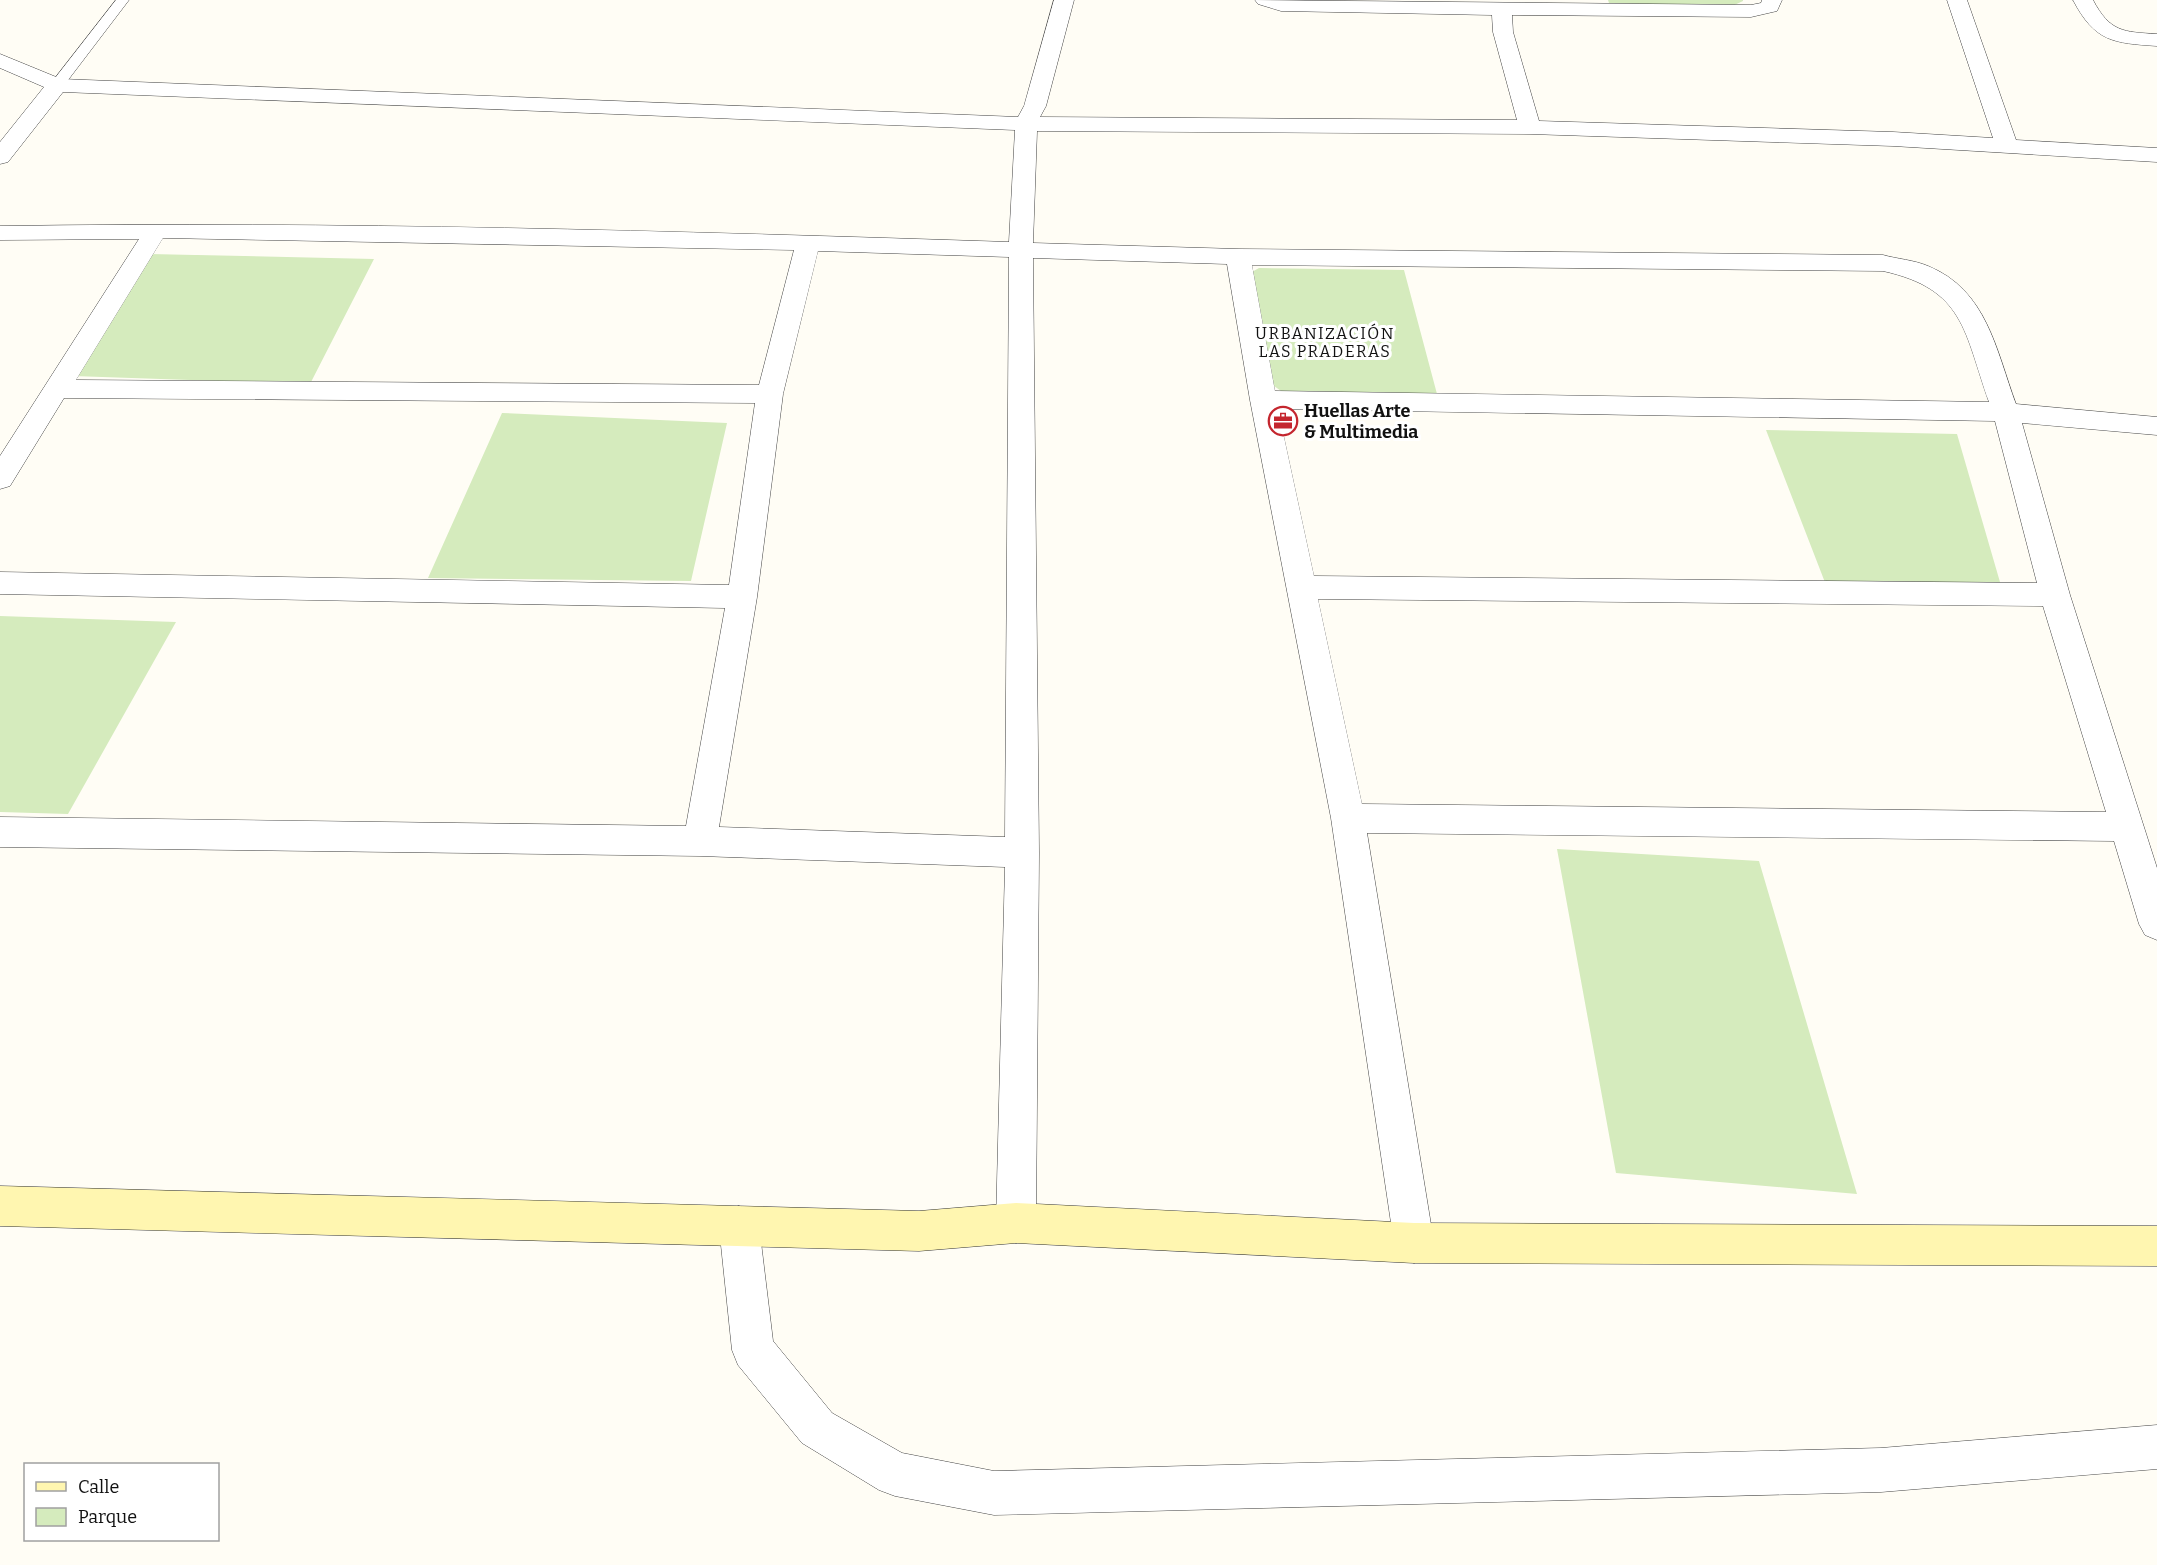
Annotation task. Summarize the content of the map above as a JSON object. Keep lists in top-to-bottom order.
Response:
{
  "districts": ["URBANIZACIÓN LAS PRADERAS"],
  "places": {
    "office": ["Huellas Arte & Multimedia"]
  },
  "legend": ["Calle", "Parque"]
}
